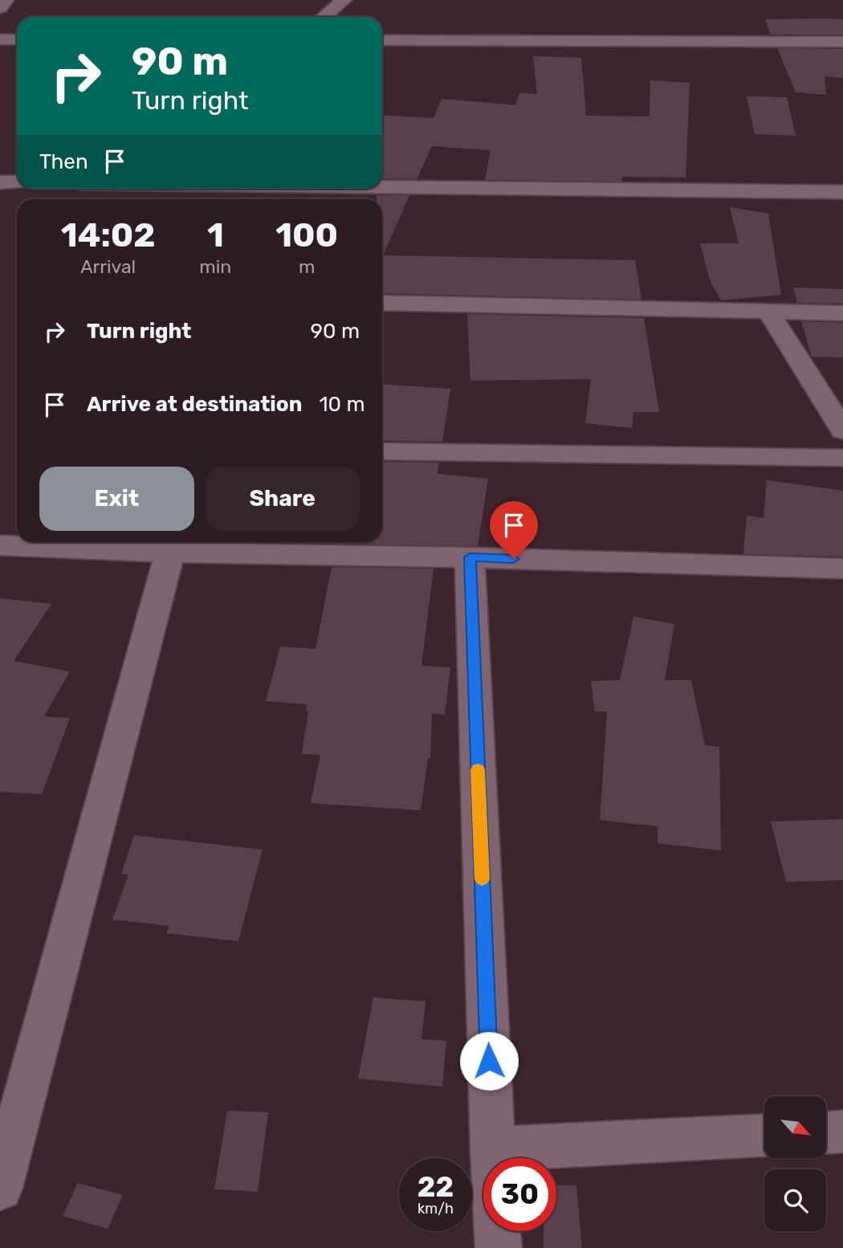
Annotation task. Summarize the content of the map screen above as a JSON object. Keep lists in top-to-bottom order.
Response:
{
  "north": "bottom right",
  "page": {
    "turn": ["90 m", "Turn right"],
    "then": "Then",
    "eta": [
      "14:02",
      "Arrival",
      "1",
      "min",
      "100",
      "m"
    ],
    "list": [
      {
        "name": "Turn right",
        "value": "90 m"
      },
      {
        "name": "Arrive at destination",
        "value": "10 m"
      }
    ],
    "buttons": ["Exit", "Share"],
    "speed": "22 km/h",
    "limit": "30"
  }
}
